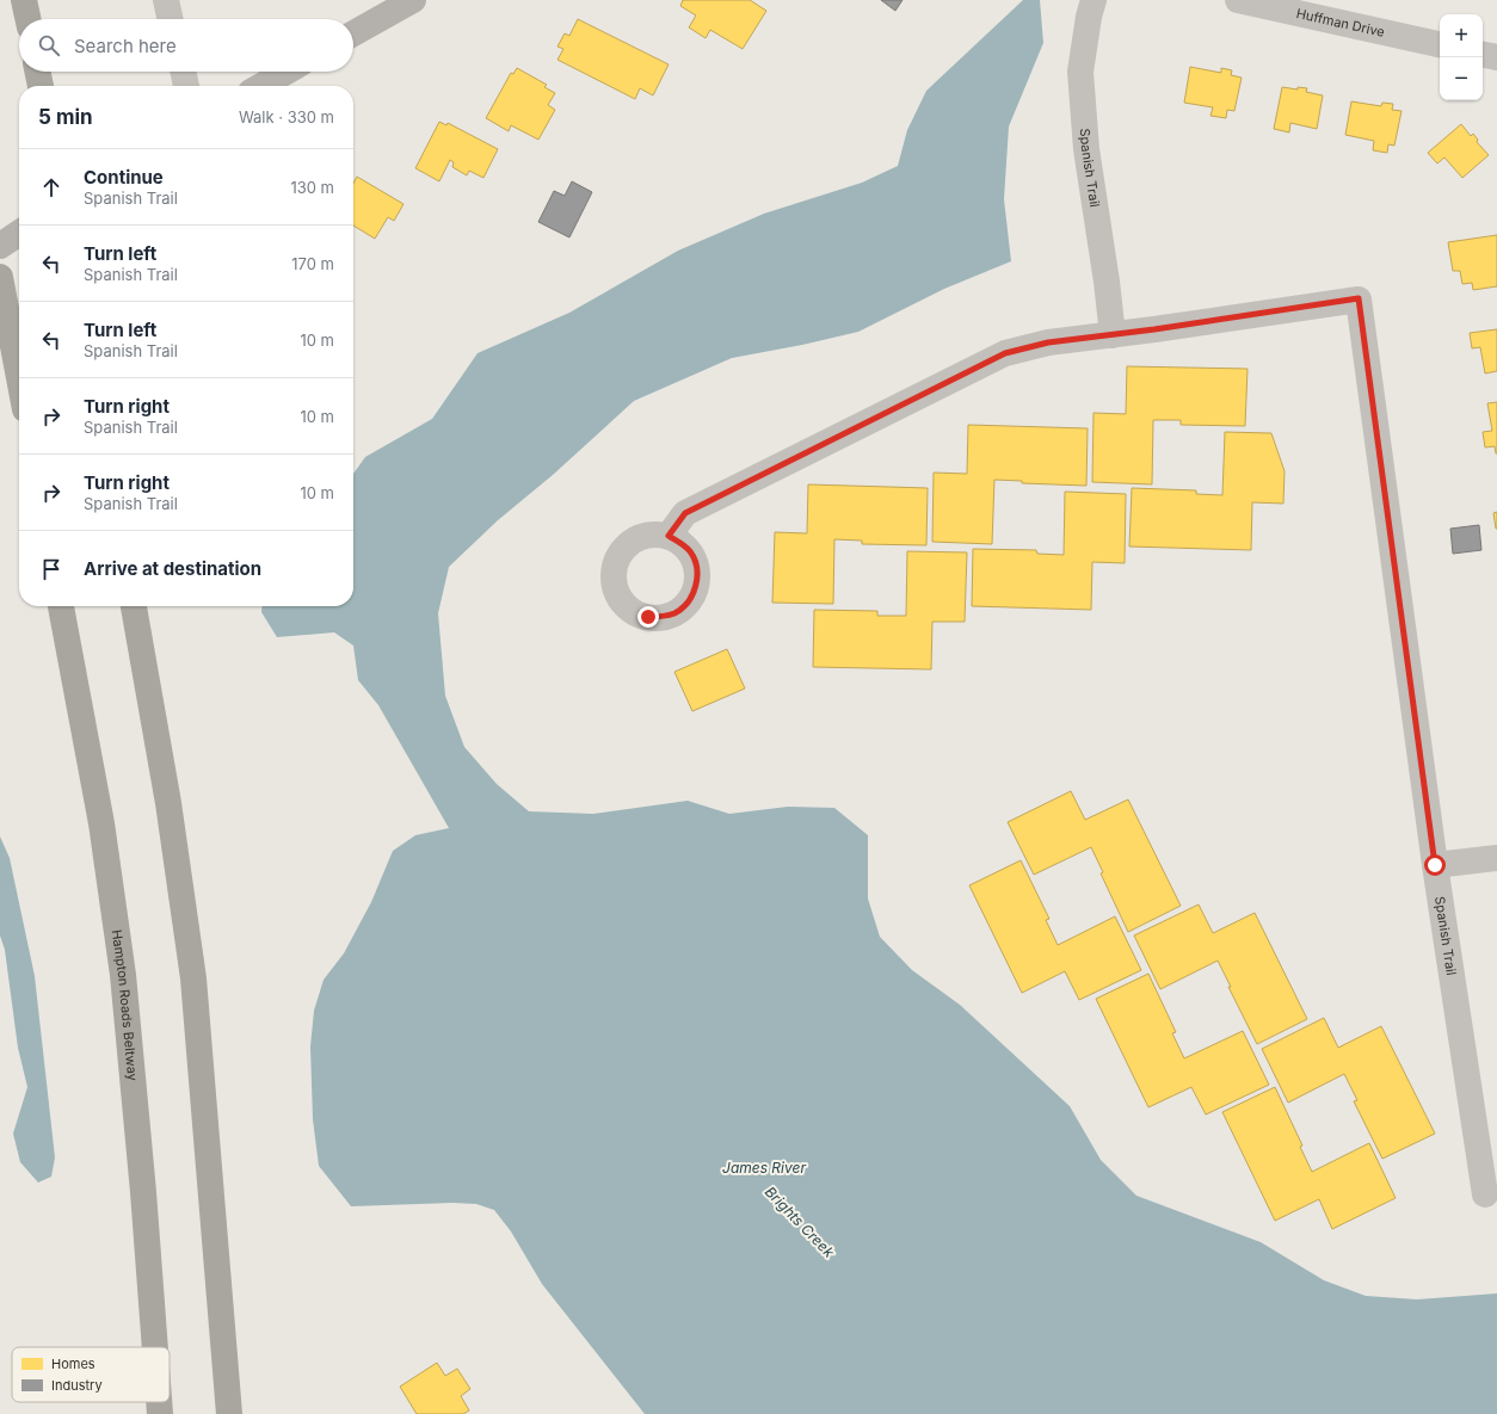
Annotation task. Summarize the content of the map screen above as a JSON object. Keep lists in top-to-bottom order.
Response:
{
  "streets": {
    "highway": ["Hampton Roads Beltway"],
    "street": ["Huffman Drive", "Spanish Trail"]
  },
  "water": ["James River", "Brights Creek"],
  "legend": ["Homes", "Industry"],
  "page": {
    "map_buttons": ["+", "−"],
    "search": "Search here",
    "heading": ["5 min", "Walk · 330 m"],
    "list": [
      ["Continue", "Spanish Trail", "130 m"],
      ["Turn left", "Spanish Trail", "170 m"],
      ["Turn left", "Spanish Trail", "10 m"],
      ["Turn right", "Spanish Trail", "10 m"],
      ["Turn right", "Spanish Trail", "10 m"],
      "Arrive at destination"
    ]
  }
}
